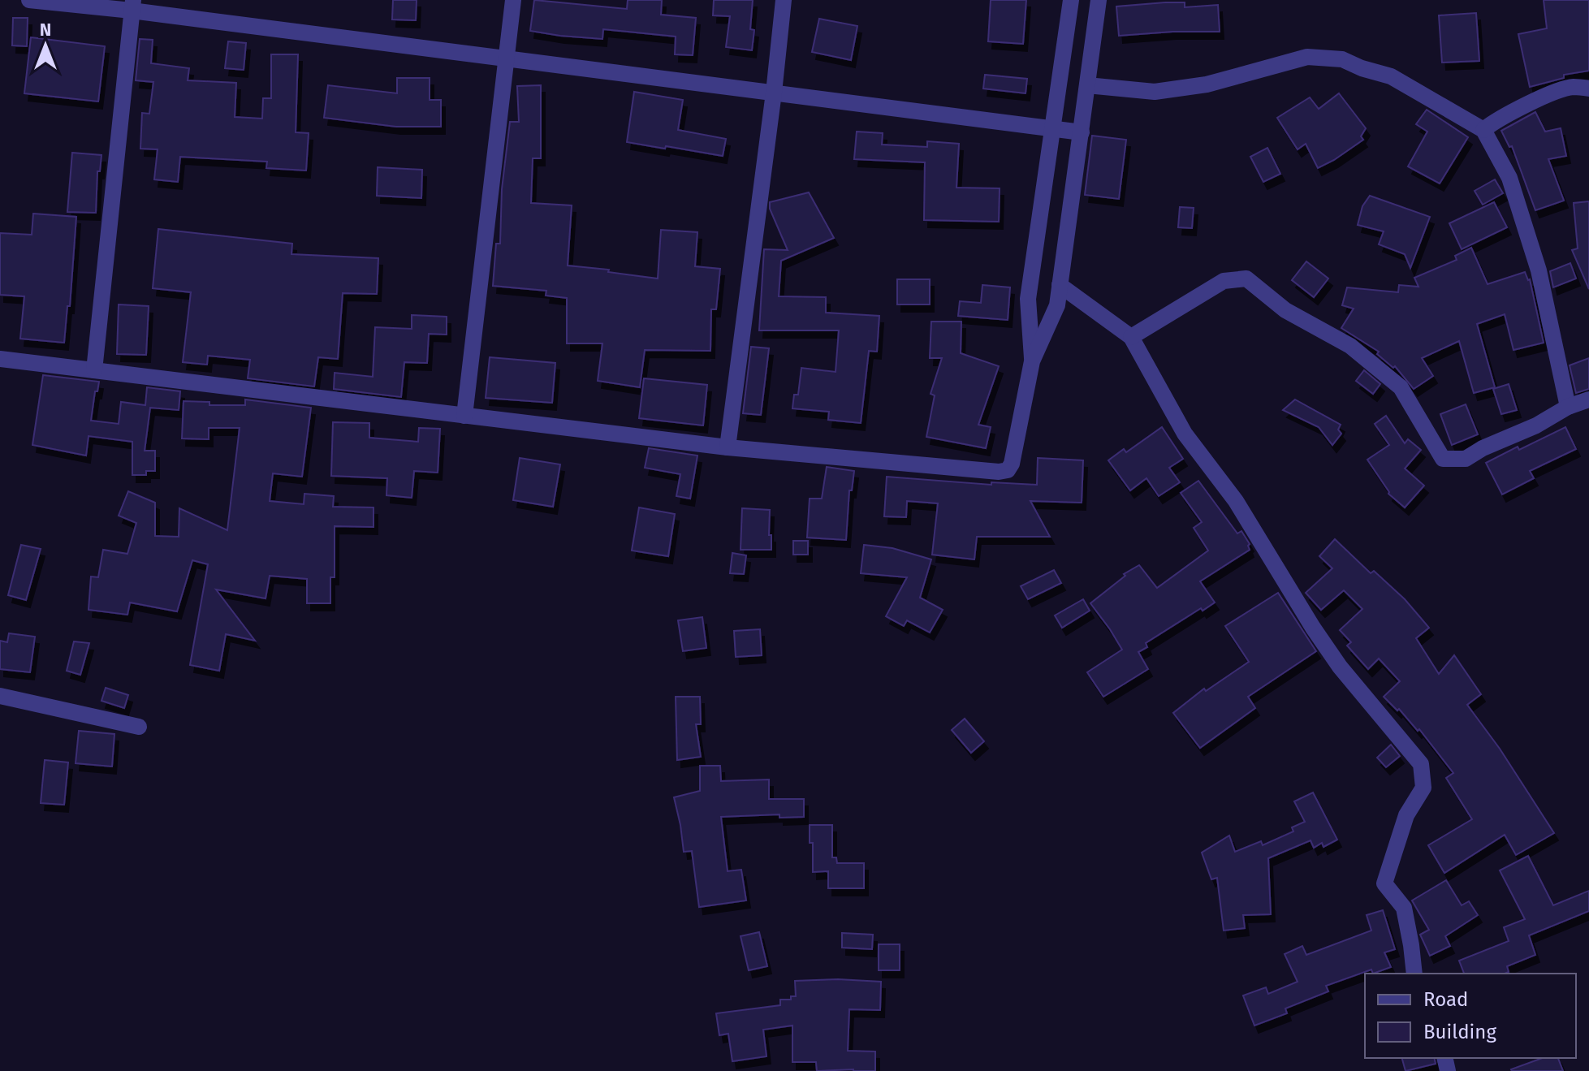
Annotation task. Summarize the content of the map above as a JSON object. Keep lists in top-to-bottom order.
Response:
{
  "legend": ["Road", "Building"],
  "north": "top"
}
